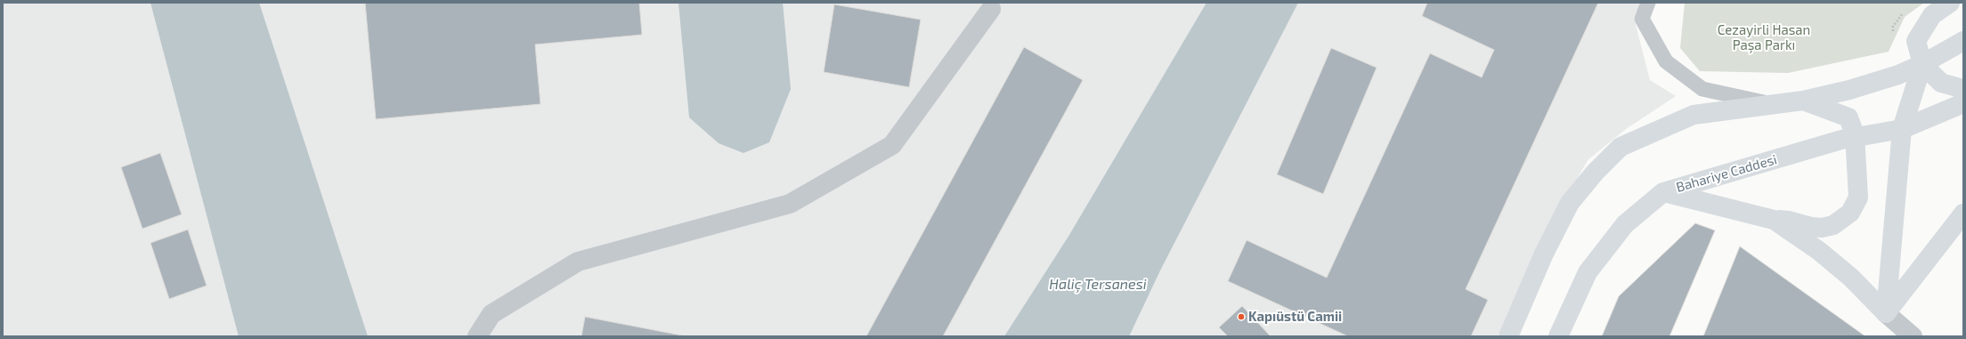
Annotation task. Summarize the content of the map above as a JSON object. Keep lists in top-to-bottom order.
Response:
{
  "streets": {
    "main road": ["Bahariye Caddesi"]
  },
  "water": ["Haliç Tersanesi"],
  "parks": ["Cezayirli Hasan Paşa Parkı"],
  "places": ["Kapıüstü Camii"]
}
